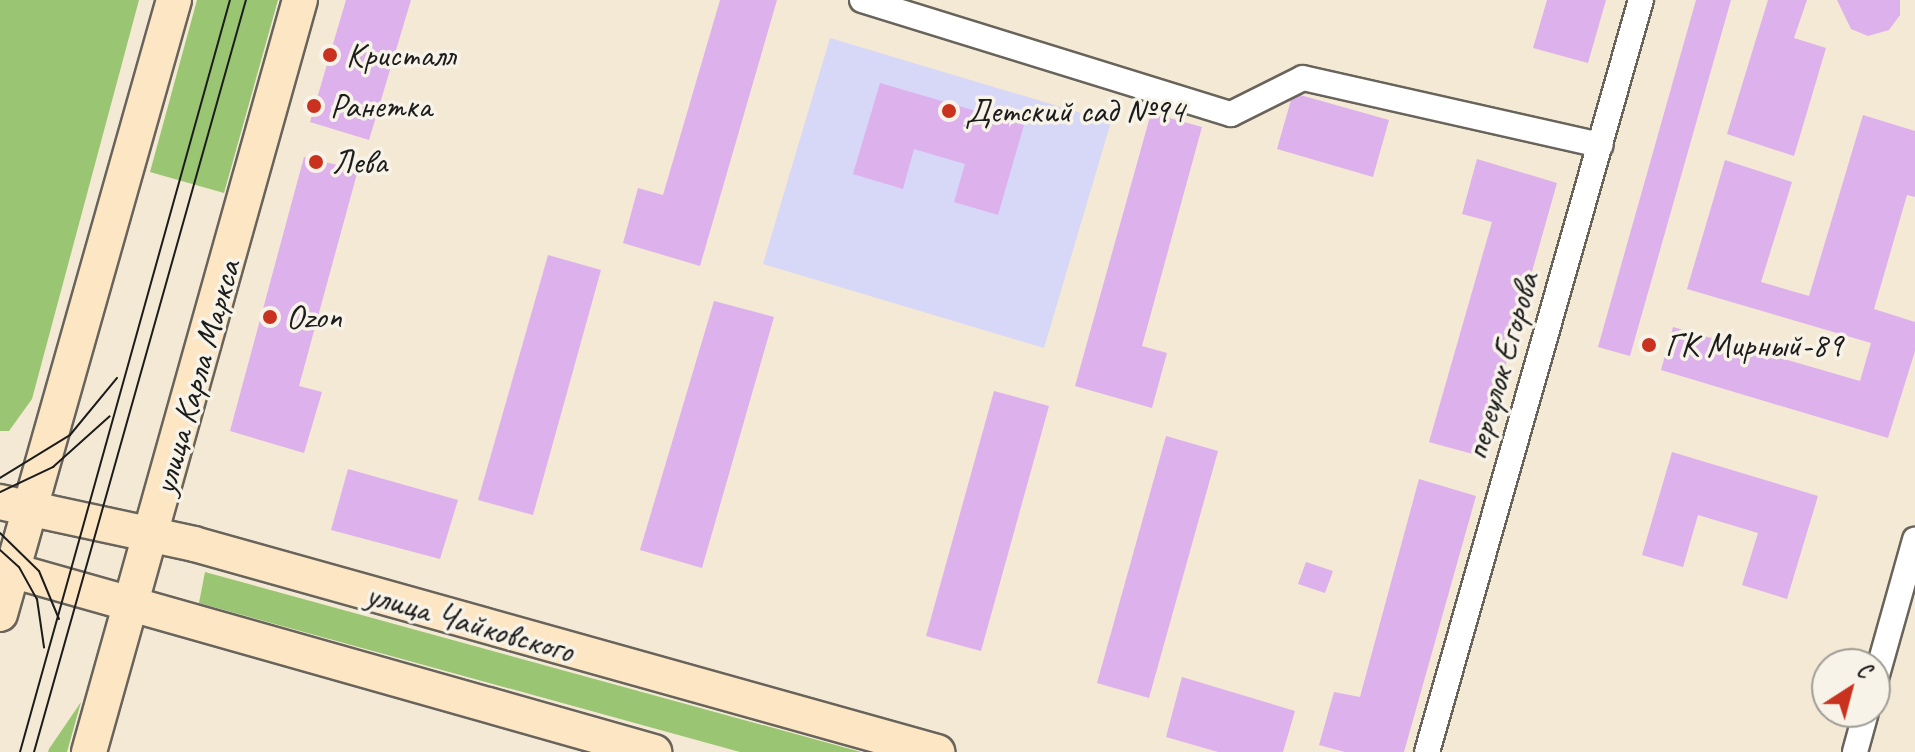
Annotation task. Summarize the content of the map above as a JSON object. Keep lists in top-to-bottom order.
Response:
{
  "streets": {
    "main road": ["улица Карла Маркса", "улица Чайковского"],
    "street": ["переулок Егорова"]
  },
  "crossings": [
    ["улица Карла Маркса", "улица Чайковского"]
  ],
  "places": [
    "Кристалл",
    "Ранетка",
    "Детский сад №94",
    "Лева",
    "Ozon",
    "ГК Мирный-89"
  ],
  "north": "top right"
}
